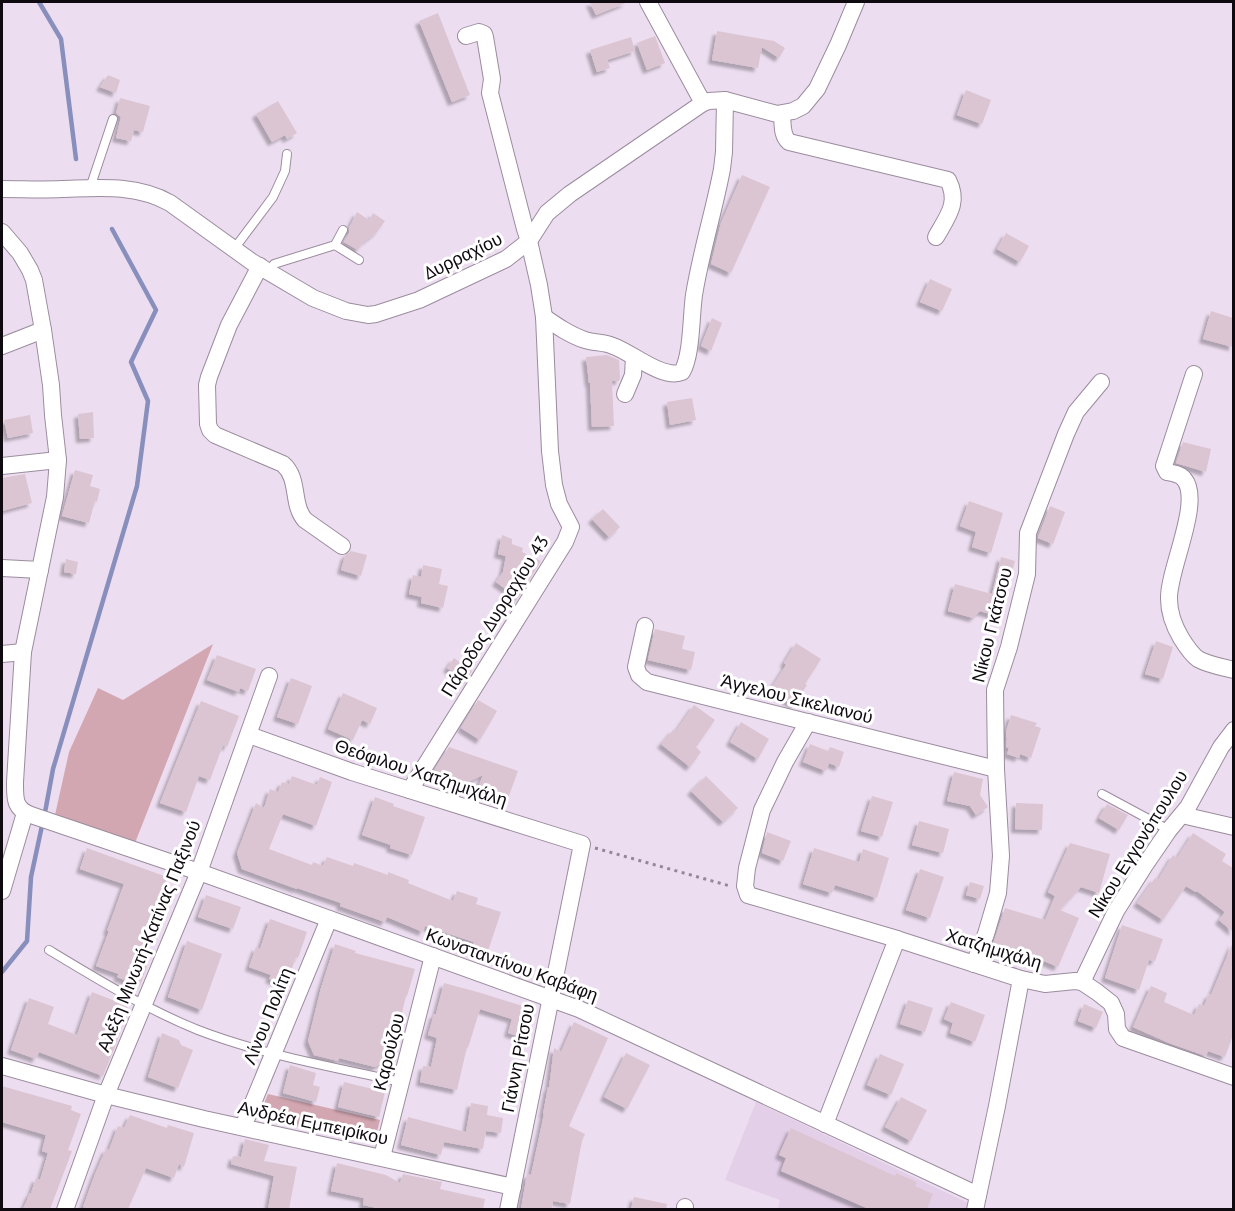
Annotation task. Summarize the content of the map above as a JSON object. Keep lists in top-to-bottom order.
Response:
{
  "streets": {
    "street": [
      "Δυρραχίου",
      "Πάροδος Δυρραχίου 43",
      "Νίκου Γκάτσου",
      "Άγγελου Σικελιανού",
      "Θεόφιλου Χατζημιχάλη",
      "Νίκου Εγγονόπουλου",
      "Αλέξη Μινωτή-Κατίνας Παξινού",
      "Χατζημιχάλη",
      "Κωνσταντίνου Καβάφη",
      "Λίνου Πολίτη",
      "Καρούζου",
      "Γιάννη Ρίτσου",
      "Ανδρέα Εμπειρίκου"
    ]
  },
  "crossings": [
    ["Δυρραχίου", "Πάροδος Δυρραχίου 43"],
    ["Πάροδος Δυρραχίου 43", "Θεόφιλου Χατζημιχάλη"],
    ["Νίκου Γκάτσου", "Άγγελου Σικελιανού"],
    ["Νίκου Γκάτσου", "Χατζημιχάλη"],
    ["Θεόφιλου Χατζημιχάλη", "Αλέξη Μινωτή-Κατίνας Παξινού"],
    ["Θεόφιλου Χατζημιχάλη", "Γιάννη Ρίτσου"],
    ["Νίκου Εγγονόπουλου", "Χατζημιχάλη"],
    ["Αλέξη Μινωτή-Κατίνας Παξινού", "Κωνσταντίνου Καβάφη"],
    ["Αλέξη Μινωτή-Κατίνας Παξινού", "Ανδρέα Εμπειρίκου"],
    ["Κωνσταντίνου Καβάφη", "Λίνου Πολίτη"],
    ["Κωνσταντίνου Καβάφη", "Καρούζου"],
    ["Κωνσταντίνου Καβάφη", "Γιάννη Ρίτσου"],
    ["Λίνου Πολίτη", "Ανδρέα Εμπειρίκου"],
    ["Καρούζου", "Ανδρέα Εμπειρίκου"],
    ["Γιάννη Ρίτσου", "Ανδρέα Εμπειρίκου"]
  ]
}
